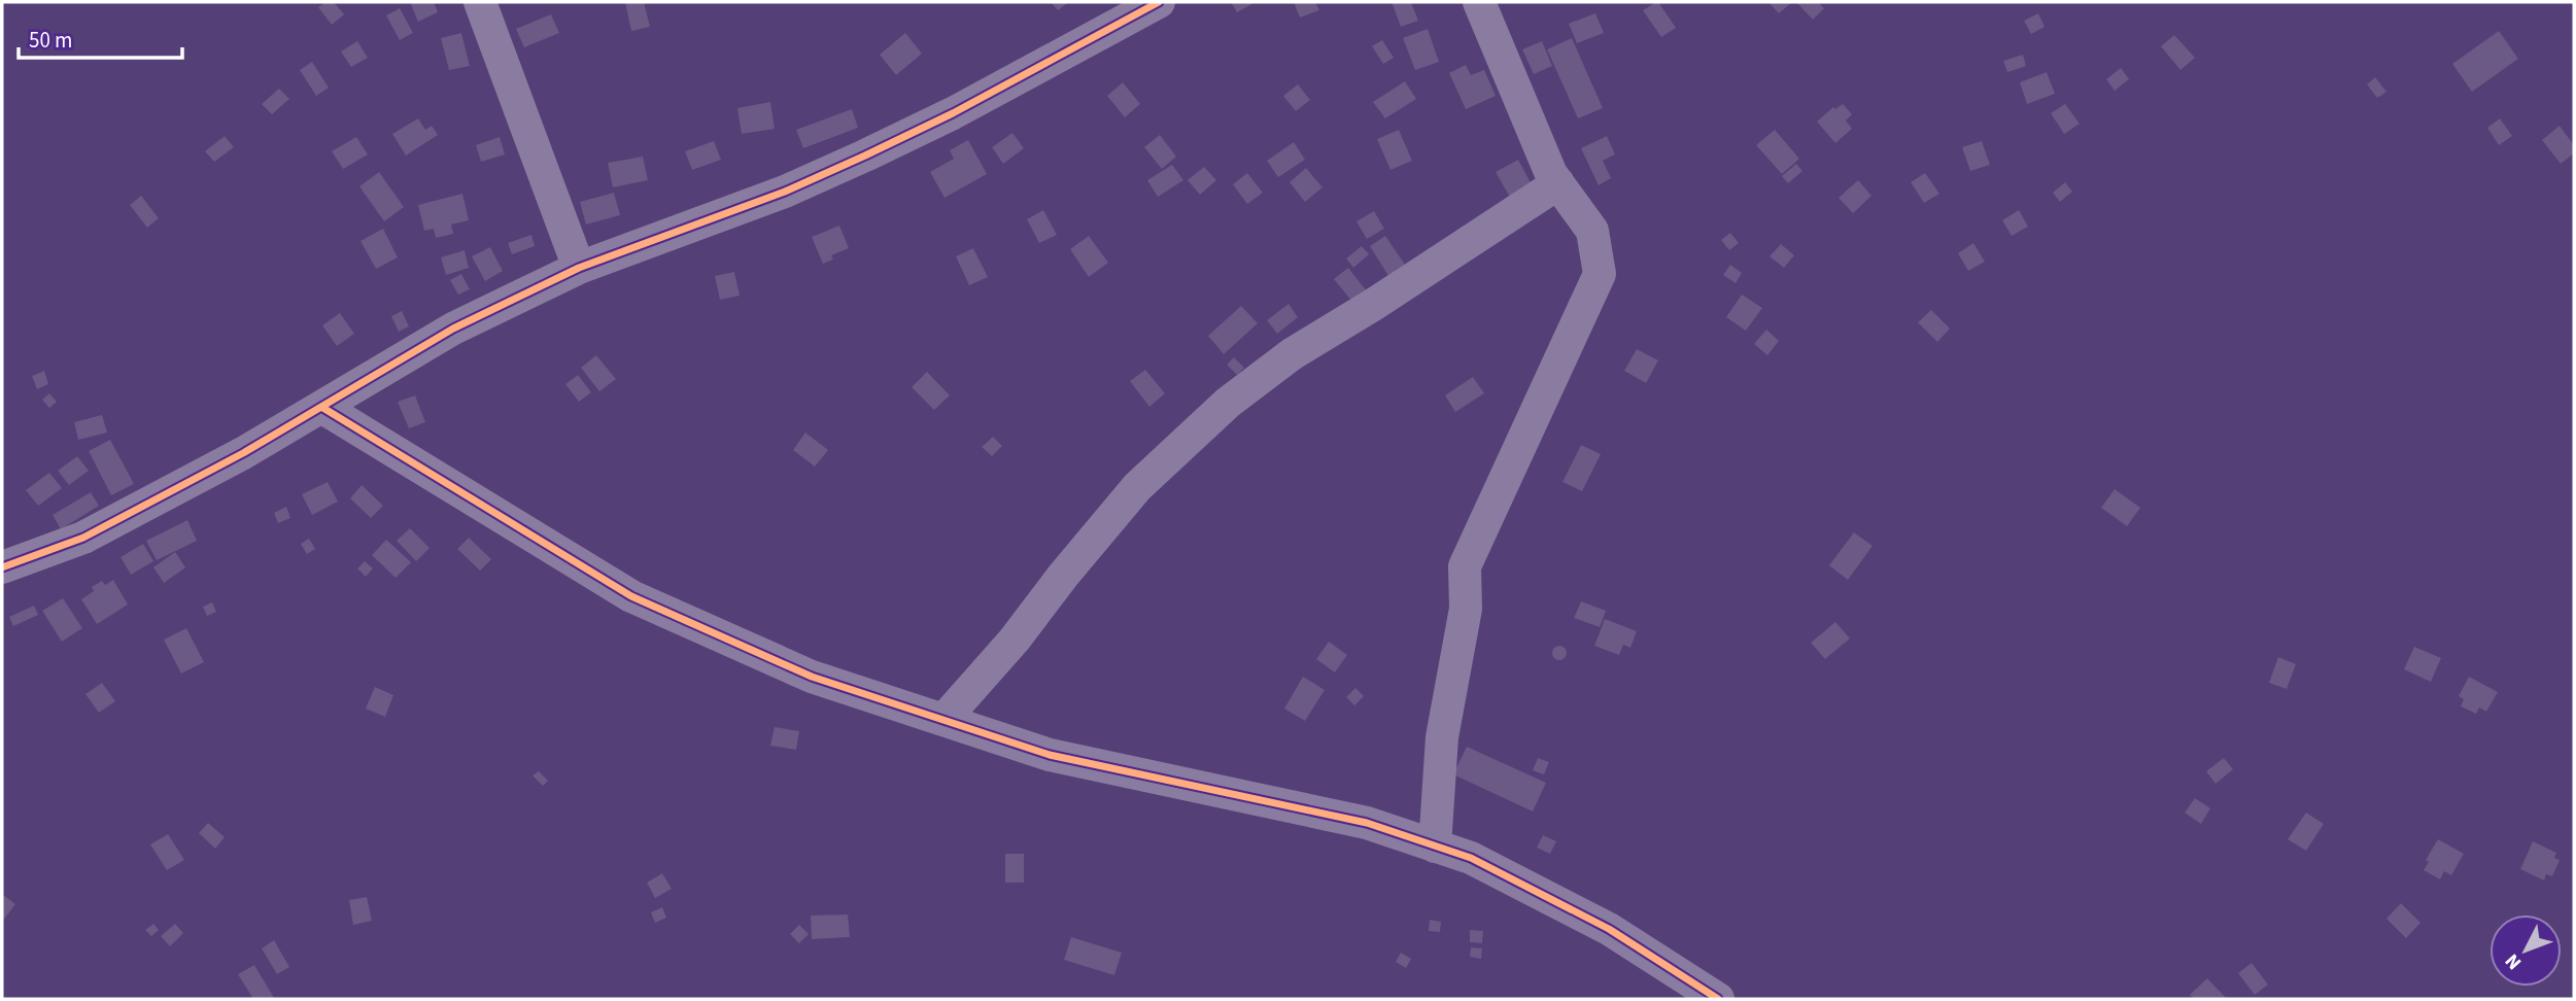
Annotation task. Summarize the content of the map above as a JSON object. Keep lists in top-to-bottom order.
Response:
{
  "scale_bar": "50 m",
  "north": "bottom left"
}
